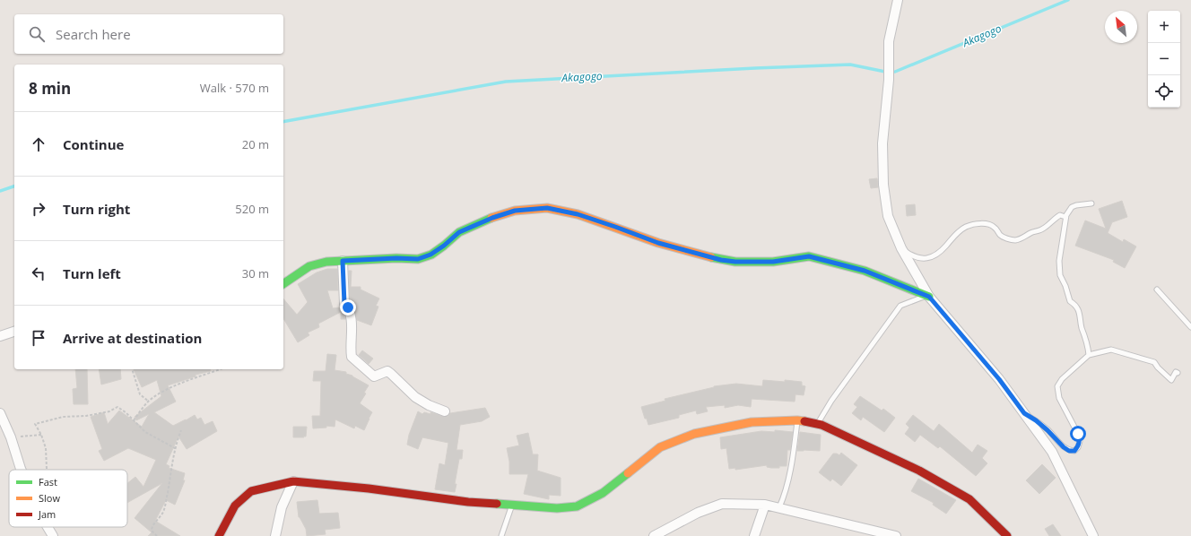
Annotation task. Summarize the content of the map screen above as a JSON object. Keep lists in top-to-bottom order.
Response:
{
  "water": ["Akagogo"],
  "legend": ["Fast", "Slow", "Jam"],
  "north": "top left",
  "page": {
    "map_buttons": ["+", "−"],
    "search": "Search here",
    "heading": ["8 min", "Walk · 570 m"],
    "list": [
      ["Continue", "20 m"],
      ["Turn right", "520 m"],
      ["Turn left", "30 m"],
      "Arrive at destination"
    ]
  }
}
